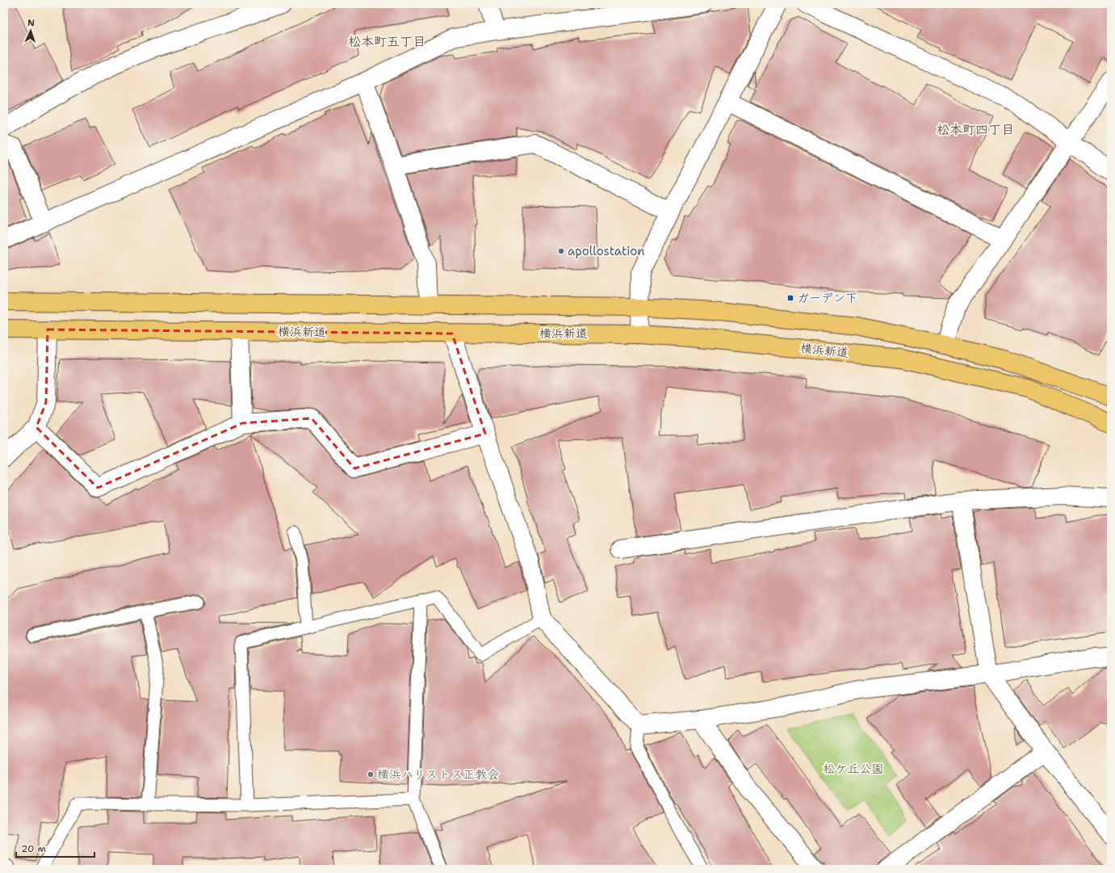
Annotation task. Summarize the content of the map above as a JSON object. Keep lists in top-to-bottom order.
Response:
{
  "streets": {
    "highway": ["横浜新道"]
  },
  "districts": ["松本町五丁目", "松本町四丁目"],
  "parks": ["松ケ丘公園"],
  "places": {
    "other": ["apollostation", "横浜ハリストス正教会"],
    "transit": ["ガーデン下"]
  },
  "scale_bar": "20 m",
  "north": "top"
}
